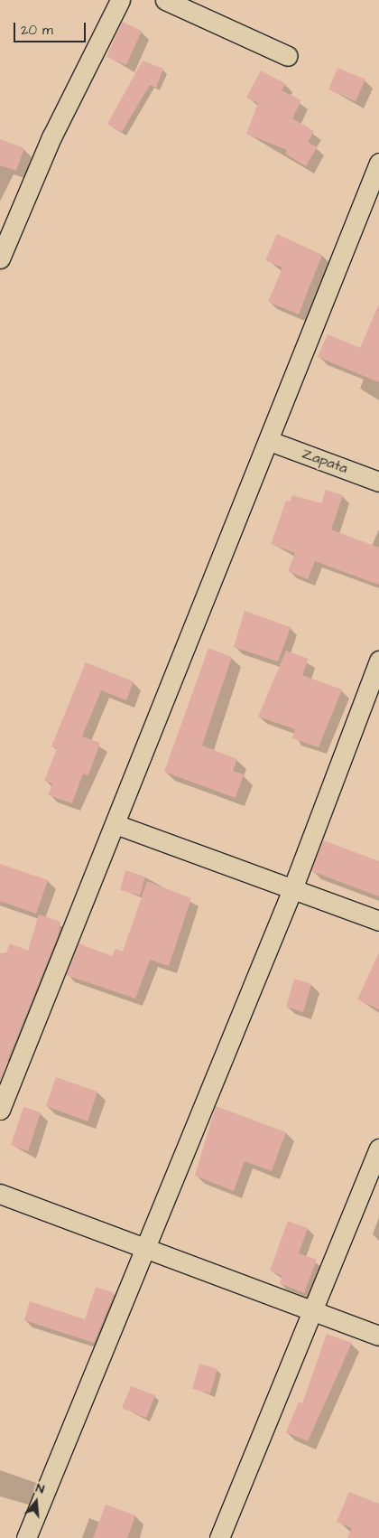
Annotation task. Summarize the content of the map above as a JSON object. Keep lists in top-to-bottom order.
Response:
{
  "streets": {
    "street": ["Zapata"]
  },
  "scale_bar": "20 m",
  "north": "top"
}
